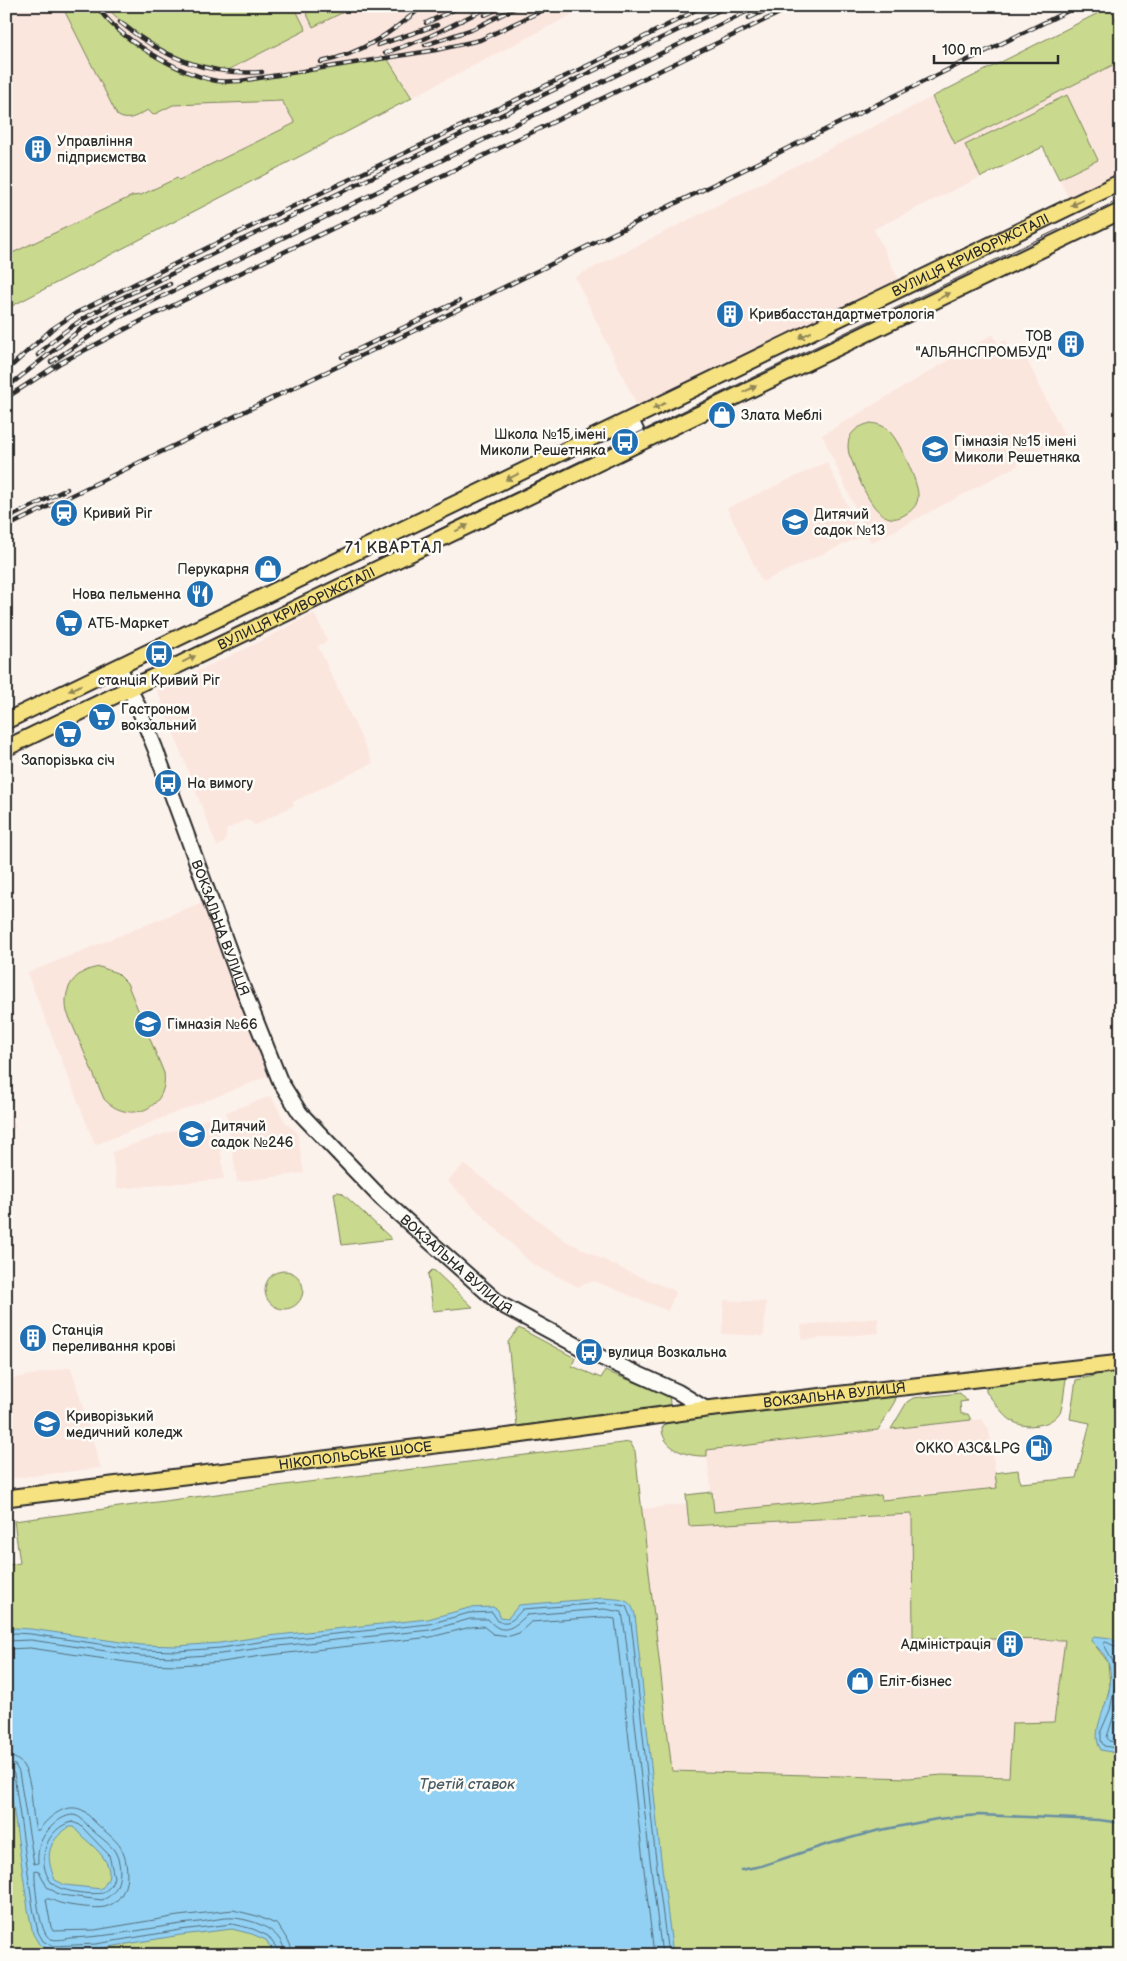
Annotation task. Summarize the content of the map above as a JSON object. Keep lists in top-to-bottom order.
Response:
{
  "streets": {
    "main road": ["ВУЛИЦЯ КРИВОРІЖСТАЛІ", "ВОКЗАЛЬНА ВУЛИЦЯ", "НІКОПОЛЬСЬКЕ ШОСЕ"]
  },
  "crossings": [
    ["ВУЛИЦЯ КРИВОРІЖСТАЛІ", "ВОКЗАЛЬНА ВУЛИЦЯ"],
    ["ВОКЗАЛЬНА ВУЛИЦЯ", "НІКОПОЛЬСЬКЕ ШОСЕ"]
  ],
  "districts": ["71 КВАРТАЛ"],
  "water": ["Третій ставок"],
  "places": {
    "building": [
      "Управління підприємства",
      "Кривбасстандартметрологія",
      "ТОВ \"АЛЬЯНСПРОМБУД\"",
      "Станція переливання крові",
      "Адміністрація"
    ],
    "shop": ["Злата Меблі", "Перукарня", "Еліт-бізнес"],
    "bus stop": [
      "Школа №15 імені Миколи Решетняка",
      "станція Кривий Ріг",
      "На вимогу",
      "вулиця Возкальна"
    ],
    "school or university": [
      "Гімназія №15 імені Миколи Решетняка",
      "Дитячий садок №13",
      "Гімназія №66",
      "Дитячий садок №246",
      "Криворізький медичний коледж"
    ],
    "station": ["Кривий Ріг"],
    "restaurant": ["Нова пельменна"],
    "supermarket": ["АТБ-Маркет", "Гастроном вокзальний", "Запорізька січ"],
    "fuel station": ["ОККО АЗС&LPG"]
  },
  "scale_bar": "100 m"
}
